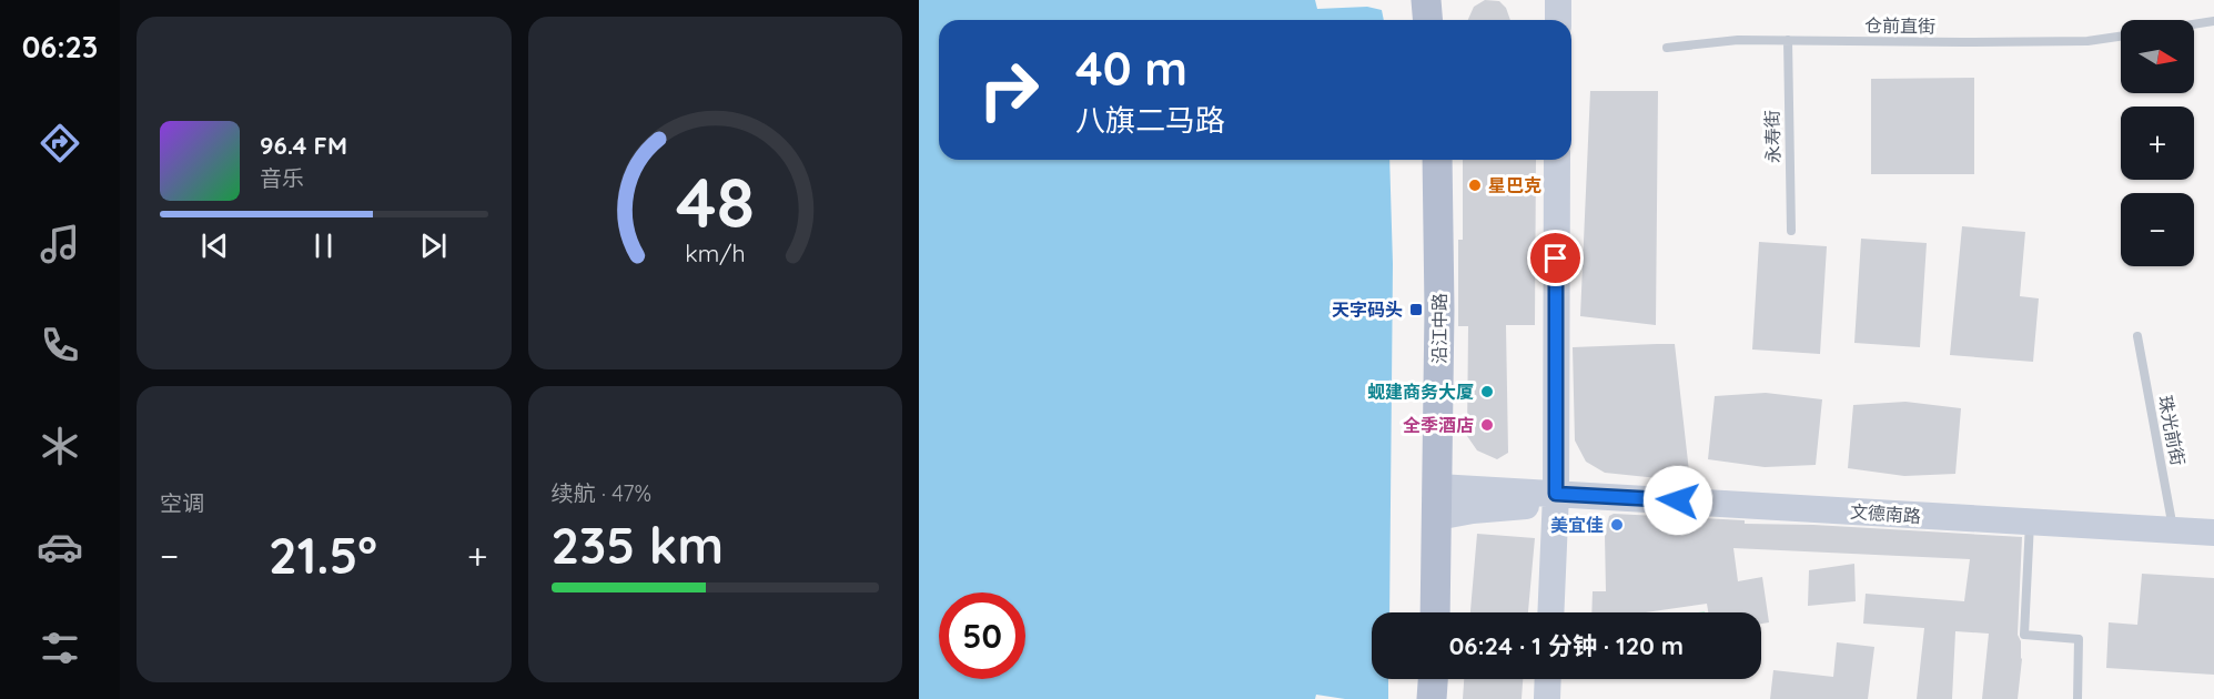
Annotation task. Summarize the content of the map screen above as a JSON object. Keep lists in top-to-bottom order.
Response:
{
  "streets": {
    "main road": ["沿江中路", "文德南路"],
    "lane": ["仓前直街", "永寿街", "珠光前街"]
  },
  "crossings": [
    ["仓前直街", "永寿街"],
    ["沿江中路", "文德南路"],
    ["珠光前街", "文德南路"]
  ],
  "places": {
    "other": [
      "星巴克",
      "蚬建商务大厦",
      "全季酒店",
      "美宜佳"
    ],
    "transit": ["天字码头"]
  },
  "north": "right",
  "page": {
    "tabs": "06:23",
    "map_buttons": ["+", "−"],
    "turn": ["40 m", "八旗二马路"],
    "song": ["96.4 FM", "音乐"],
    "tile": [
      "空调",
      ["续航 · 47%", "235 km"]
    ],
    "heat": ["−", "21.5°", "+"],
    "limit": "50",
    "trip": "06:24 · 1 分钟 · 120 m",
    "gauge": ["48", "km/h"]
  }
}
